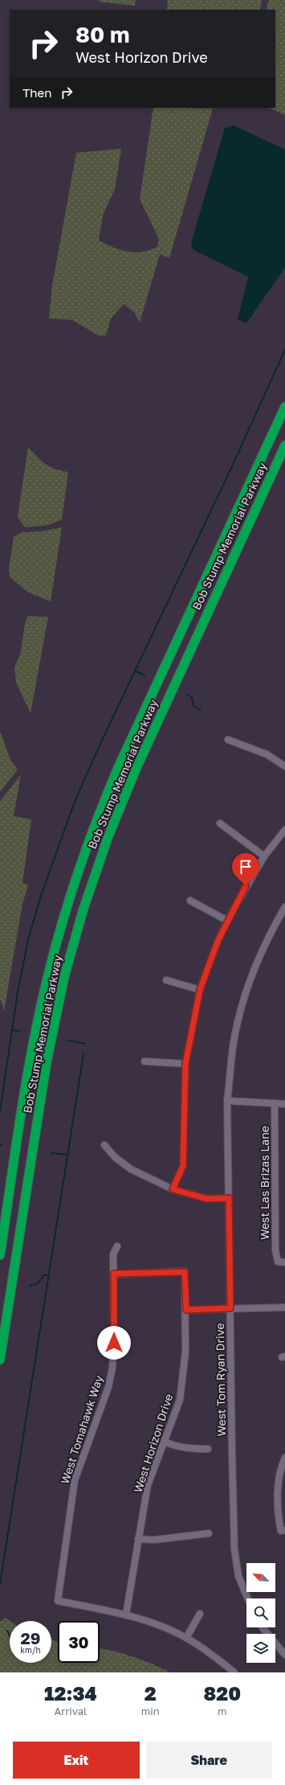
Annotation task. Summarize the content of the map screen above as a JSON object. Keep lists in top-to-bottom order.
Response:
{
  "streets": {
    "highway": ["Bob Stump Memorial Parkway"],
    "street": [
      "West Las Brizas Lane",
      "West Tom Ryan Drive",
      "West Tomahawk Way",
      "West Horizon Drive"
    ]
  },
  "crossings": [
    ["West Tomahawk Way", "West Horizon Drive"]
  ],
  "north": "top left",
  "page": {
    "turn": ["80 m", "West Horizon Drive"],
    "then": "Then",
    "speed": "29 km/h",
    "limit": "30",
    "eta": [
      "12:34",
      "Arrival",
      "2",
      "min",
      "820",
      "m"
    ],
    "buttons": ["Exit", "Share"]
  }
}
